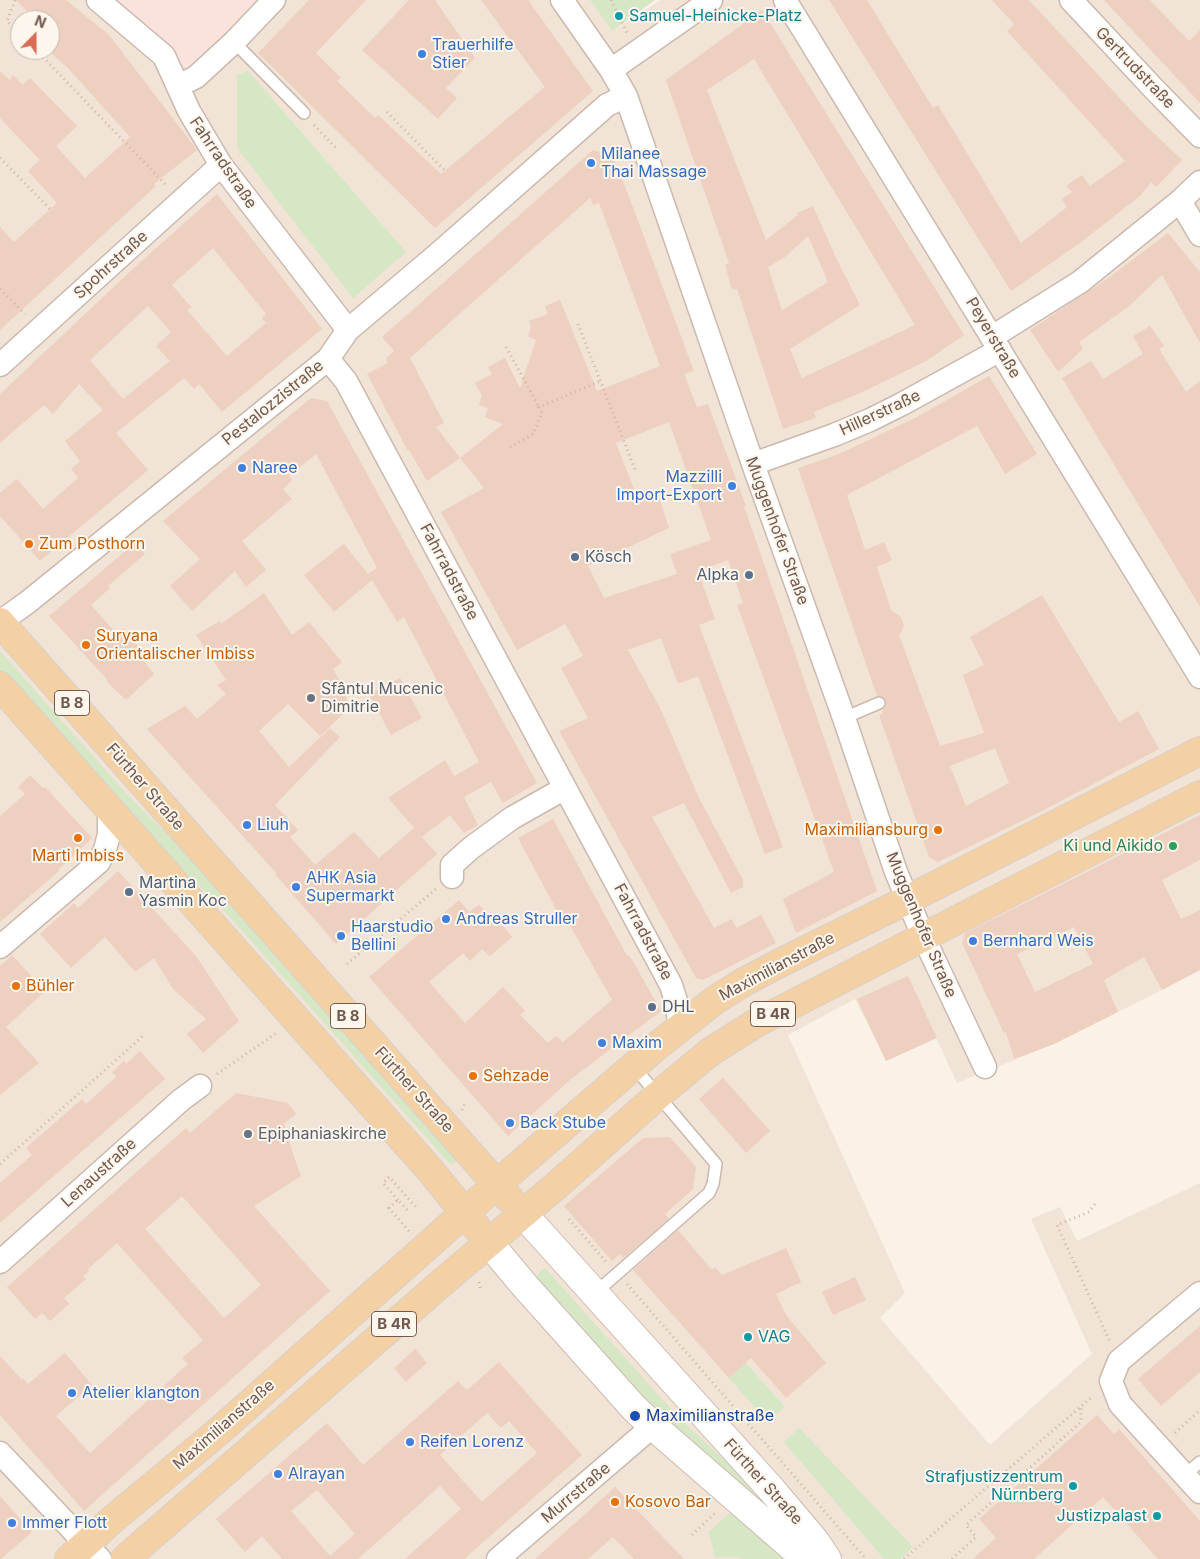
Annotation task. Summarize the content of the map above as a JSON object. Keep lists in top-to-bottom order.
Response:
{
  "streets": {
    "main road": [
      "B 8",
      "Fürther Straße",
      "Maximilianstraße",
      "B 4R"
    ],
    "street": [
      "Gertrudstraße",
      "Fahrradstraße",
      "Spohrstraße",
      "Peyerstraße",
      "Pestalozzistraße",
      "Hillerstraße",
      "Muggenhofer Straße",
      "Lenaustraße",
      "Murrstraße"
    ]
  },
  "crossings": [
    ["Fahrradstraße", "Spohrstraße"],
    ["Fahrradstraße", "Pestalozzistraße"],
    ["Fahrradstraße", "Maximilianstraße"],
    ["Peyerstraße", "Hillerstraße"],
    ["Pestalozzistraße", "Muggenhofer Straße"],
    ["Pestalozzistraße", "Fürther Straße"],
    ["Hillerstraße", "Muggenhofer Straße"],
    ["Muggenhofer Straße", "Maximilianstraße"],
    ["Muggenhofer Straße", "B 4R"],
    ["Fürther Straße", "Maximilianstraße"],
    ["Fürther Straße", "B 4R"],
    ["Fürther Straße", "Murrstraße"]
  ],
  "places": [
    "Samuel-Heinicke-Platz",
    "Trauerhilfe Stier",
    "Milanee Thai Massage",
    "Naree",
    "Mazzilli Import-Export",
    "Zum Posthorn",
    "Kösch",
    "Alpka",
    "Suryana Orientalischer Imbiss",
    "Sfântul Mucenic Dimitrie",
    "Liuh",
    "Maximiliansburg",
    "Marti Imbiss",
    "Ki und Aikido",
    "AHK Asia Supermarkt",
    "Martina Yasmin Koc",
    "Andreas Struller",
    "Haarstudio Bellini",
    "Bernhard Weis",
    "Bühler",
    "DHL",
    "Maxim",
    "Sehzade",
    "Back Stube",
    "Epiphaniaskirche",
    "VAG",
    "Atelier klangton",
    "Maximilianstraße",
    "Reifen Lorenz",
    "Alrayan",
    "Strafjustizzentrum Nürnberg",
    "Kosovo Bar",
    "Justizpalast",
    "Immer Flott"
  ],
  "north": "top"
}
